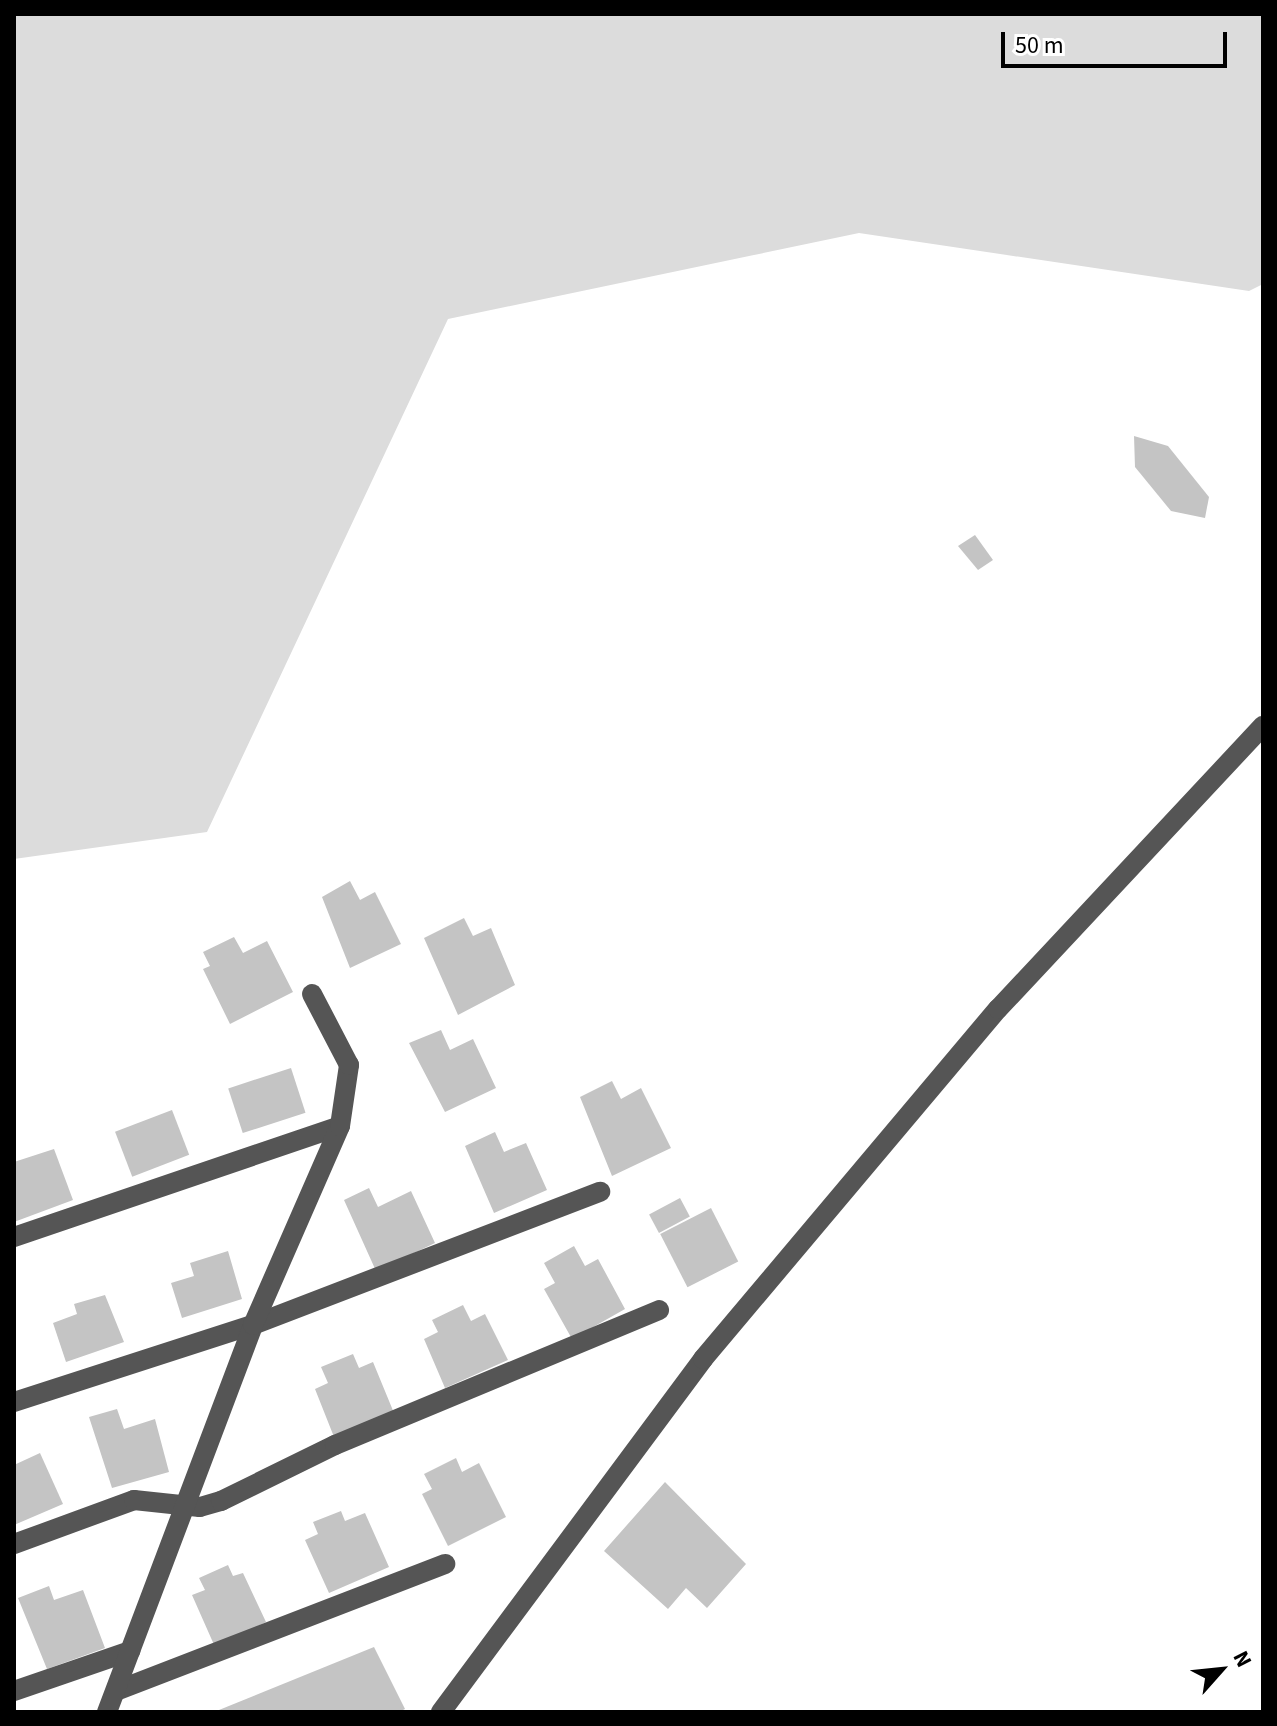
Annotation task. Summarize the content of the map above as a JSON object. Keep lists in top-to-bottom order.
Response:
{
  "scale_bar": "50 m",
  "north": "top right"
}
